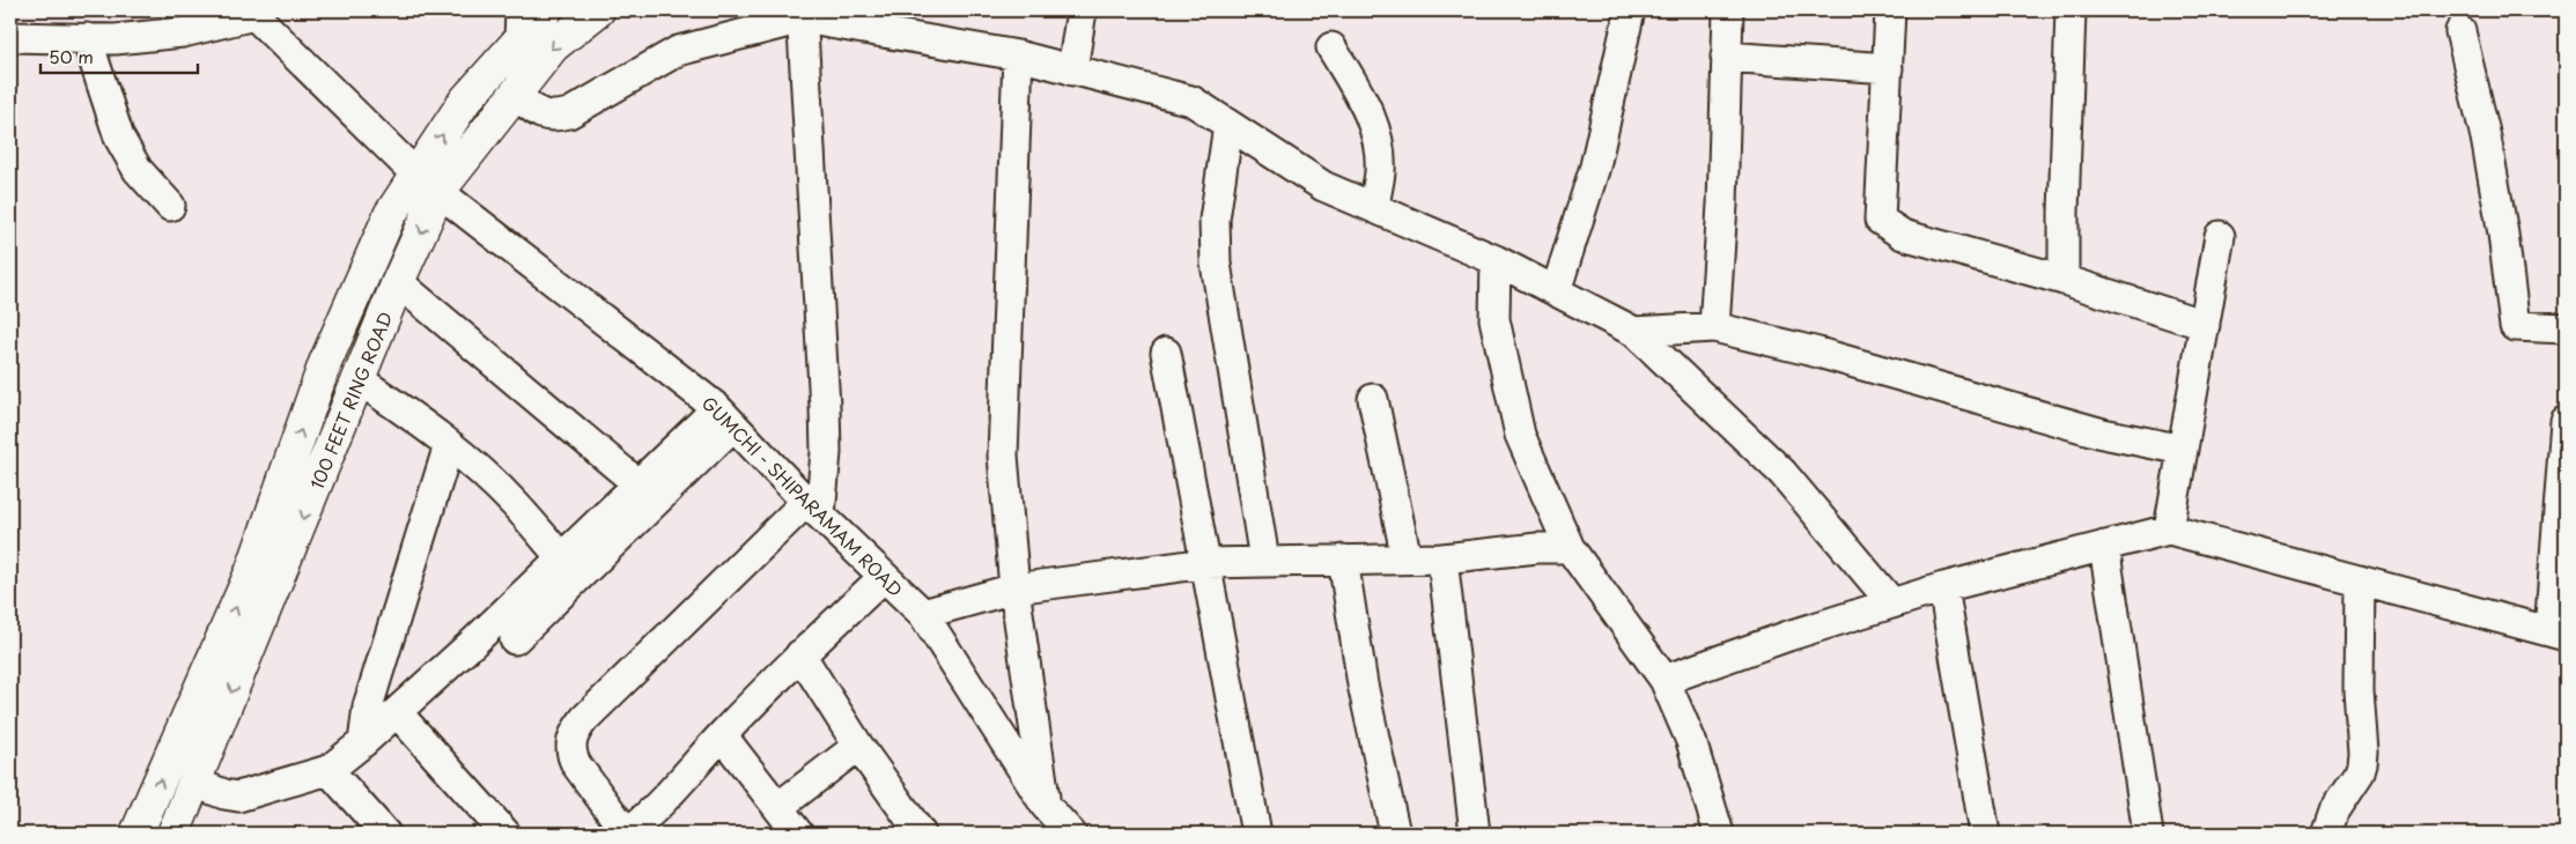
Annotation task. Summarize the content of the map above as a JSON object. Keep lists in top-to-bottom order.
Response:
{
  "streets": {
    "main road": ["100 FEET RING ROAD"],
    "street": ["GUMCHI - SHIPARAMAM ROAD"]
  },
  "crossings": [
    ["100 FEET RING ROAD", "GUMCHI - SHIPARAMAM ROAD"]
  ],
  "scale_bar": "50 m"
}
